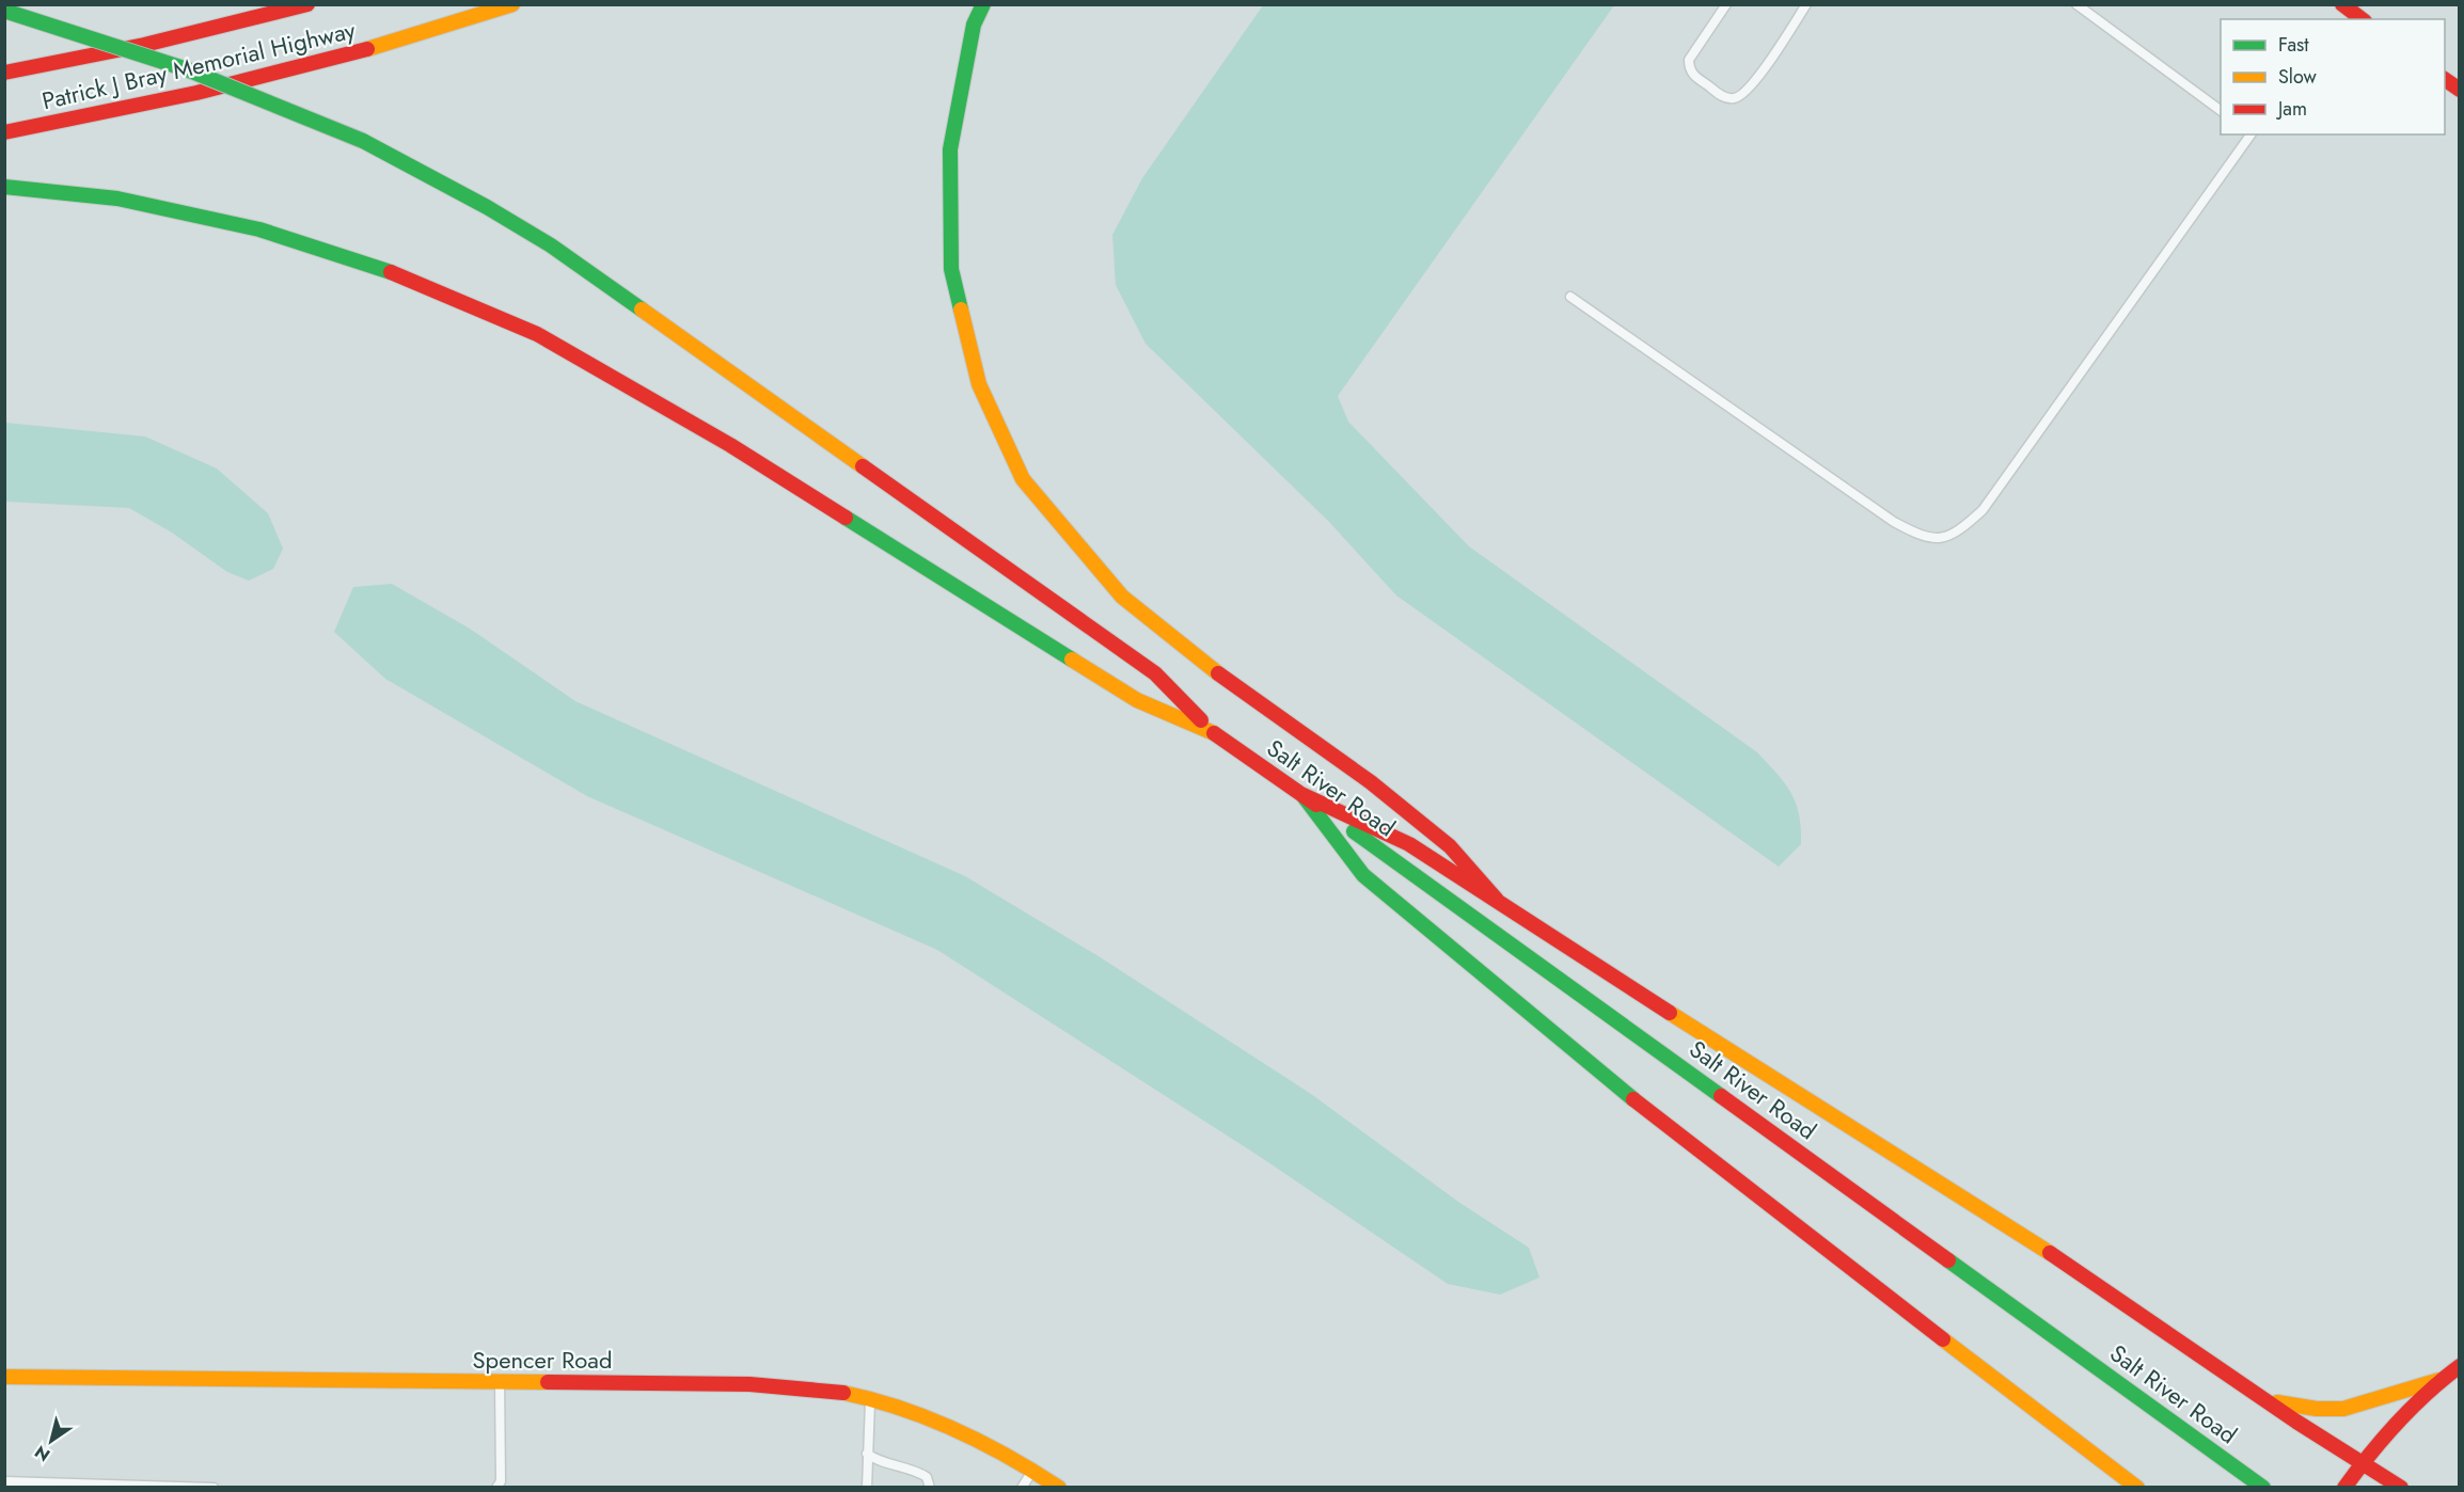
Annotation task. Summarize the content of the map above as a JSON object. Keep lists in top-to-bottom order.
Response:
{
  "streets": {
    "main road": ["Patrick J Bray Memorial Highway", "Salt River Road", "Spencer Road"]
  },
  "legend": ["Fast", "Slow", "Jam"],
  "north": "bottom left"
}
